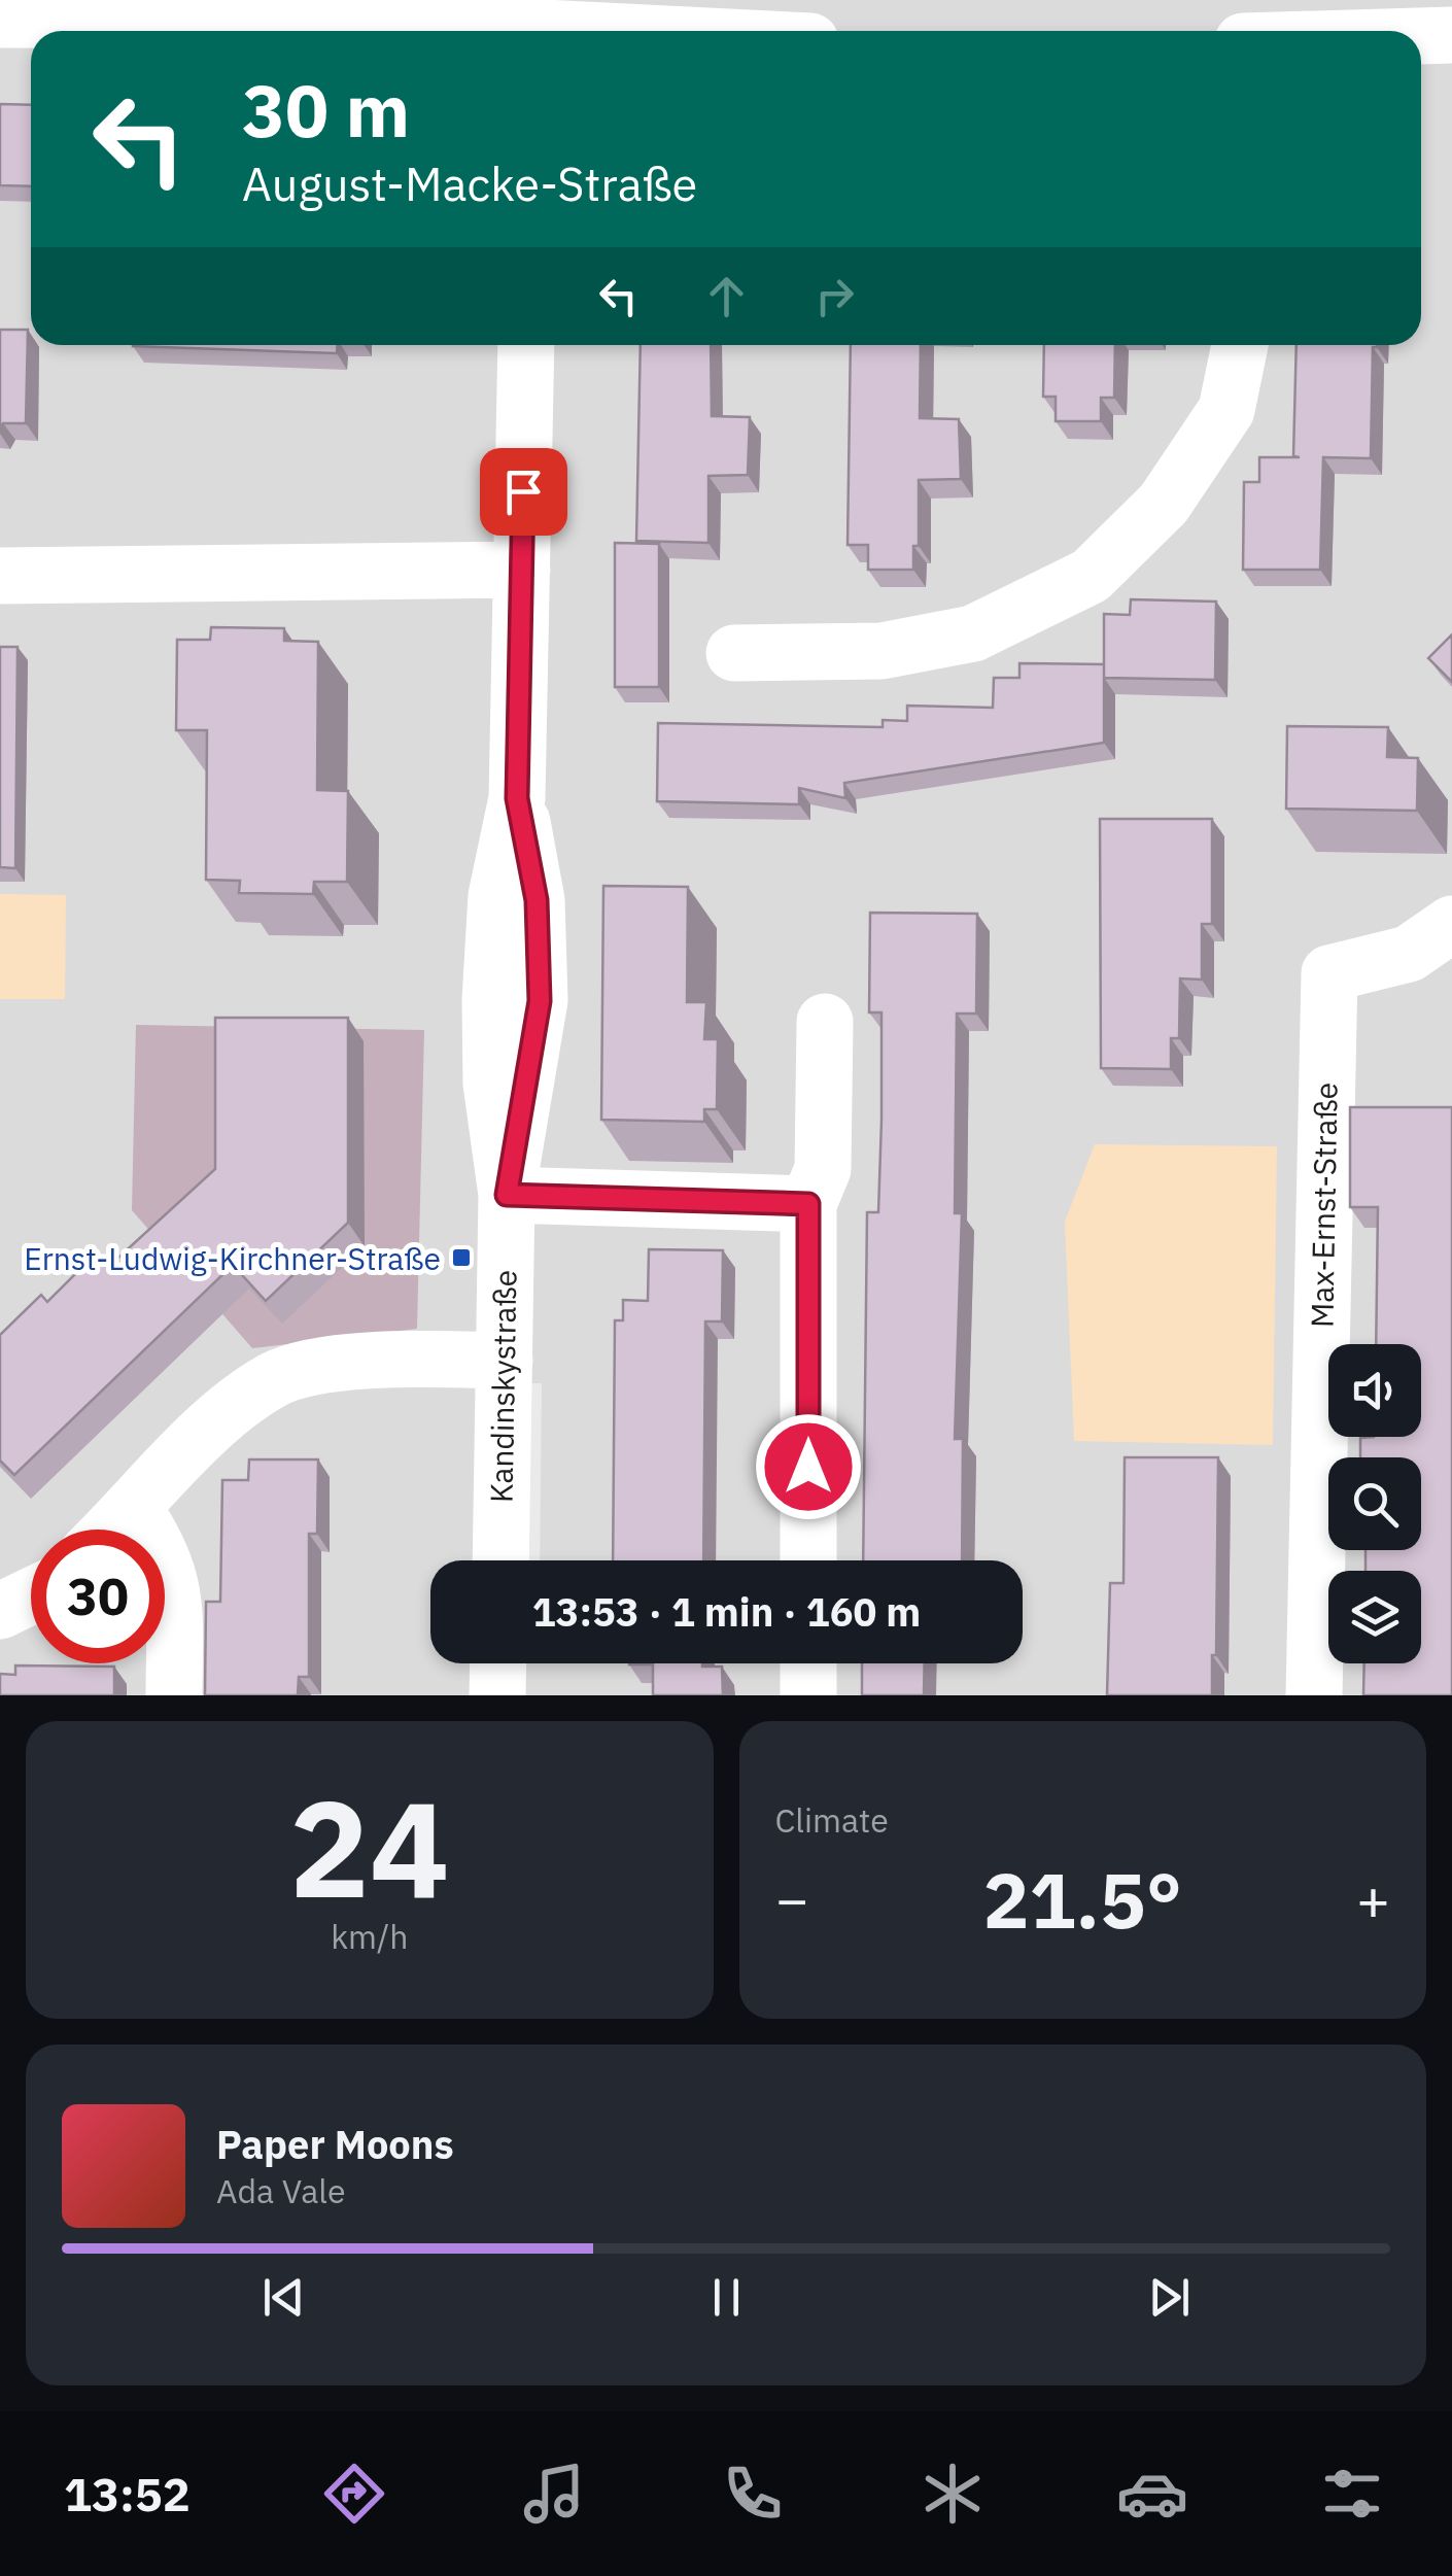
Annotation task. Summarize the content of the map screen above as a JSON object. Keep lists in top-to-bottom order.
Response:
{
  "streets": {
    "street": ["Max-Ernst-Straße", "Kandinskystraße"]
  },
  "places": {
    "transit": ["Ernst-Ludwig-Kirchner-Straße"]
  },
  "page": {
    "turn": ["30 m", "August-Macke-Straße"],
    "limit": "30",
    "trip": "13:53 · 1 min · 160 m",
    "tile": [
      ["24", "km/h"],
      "Climate"
    ],
    "heat": ["−", "21.5°", "+"],
    "song": ["Paper Moons", "Ada Vale"],
    "tabs": "13:52"
  }
}
